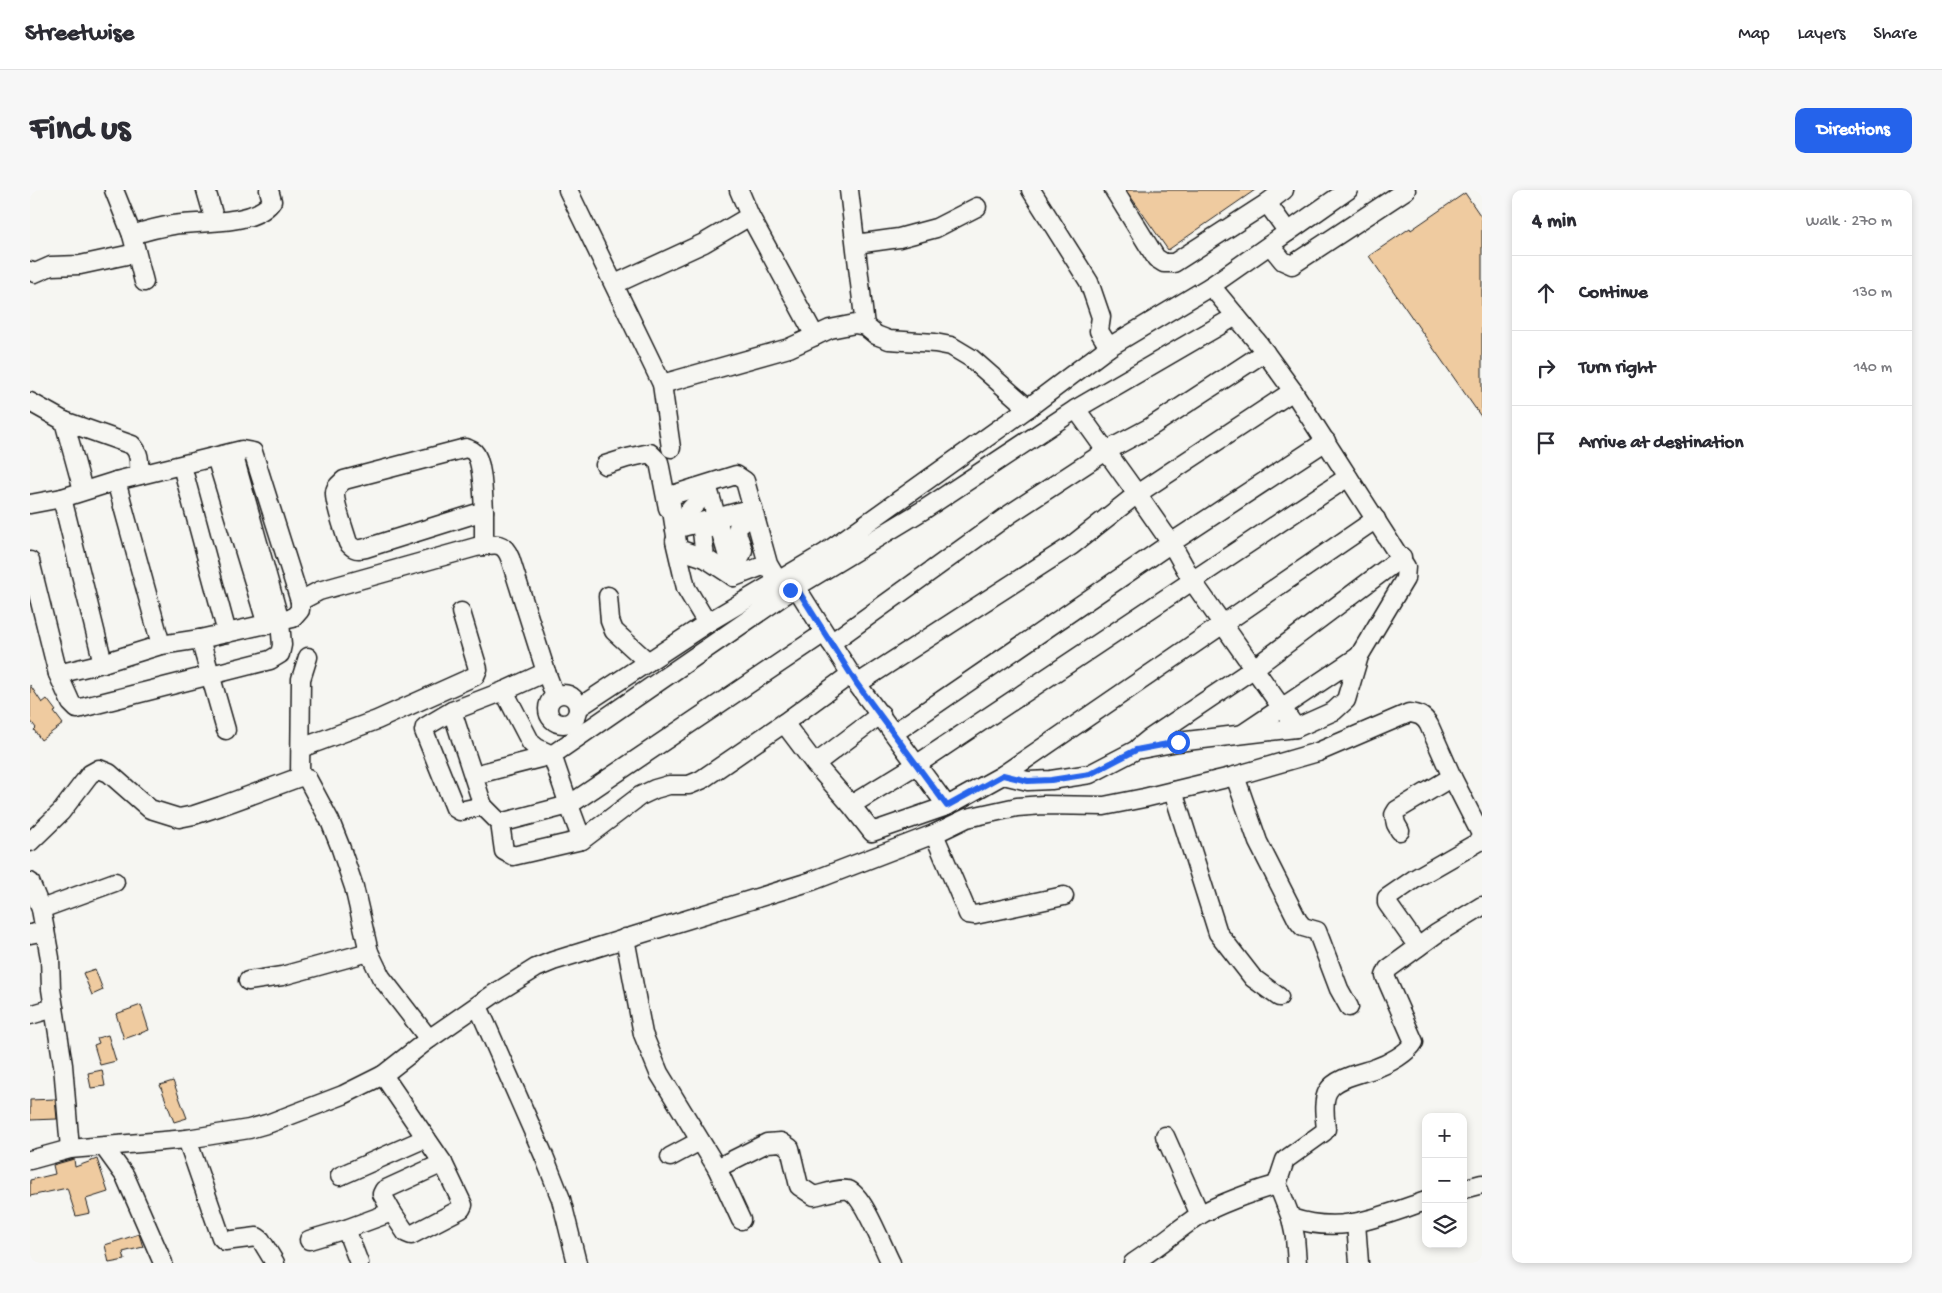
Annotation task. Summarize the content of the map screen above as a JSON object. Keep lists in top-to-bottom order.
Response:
{
  "page": {
    "header": "Streetwise",
    "nav": ["Map", "Layers", "Share"],
    "buttons": "Directions",
    "title": "Find us",
    "heading": ["4 min", "Walk · 270 m"],
    "list": [
      ["Continue", "130 m"],
      ["Turn right", "140 m"],
      "Arrive at destination"
    ],
    "map_buttons": ["+", "−"]
  }
}
